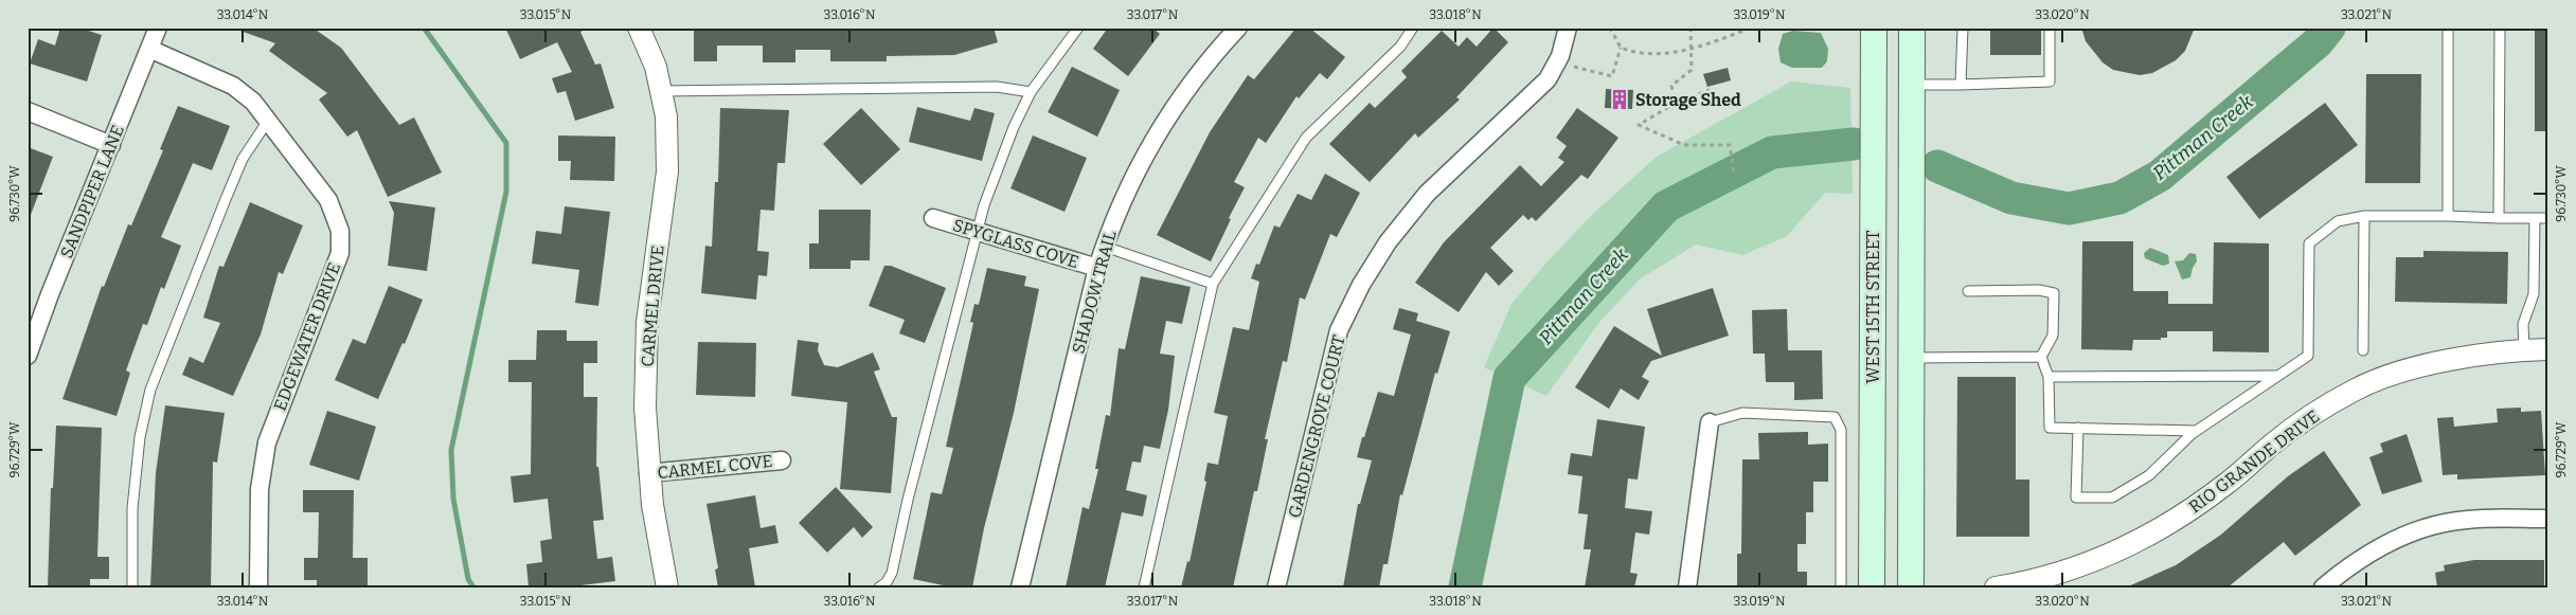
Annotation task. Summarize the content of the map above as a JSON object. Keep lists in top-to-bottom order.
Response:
{
  "streets": {
    "main road": ["WEST 15TH STREET"],
    "street": [
      "SANDPIPER LANE",
      "SPYGLASS COVE",
      "SHADOW TRAIL",
      "CARMEL DRIVE",
      "EDGEWATER DRIVE",
      "GARDENGROVE COURT",
      "RIO GRANDE DRIVE",
      "CARMEL COVE"
    ]
  },
  "crossings": [
    ["SANDPIPER LANE", "EDGEWATER DRIVE"],
    ["SPYGLASS COVE", "SHADOW TRAIL"],
    ["CARMEL DRIVE", "CARMEL COVE"]
  ],
  "water": ["Pittman Creek"],
  "places": {
    "building": ["Storage Shed"]
  },
  "coordinates": [
    "33.014°N",
    "33.015°N",
    "33.016°N",
    "33.017°N",
    "33.018°N",
    "33.019°N",
    "33.020°N",
    "33.021°N",
    "96.730°W",
    "96.729°W"
  ]
}
